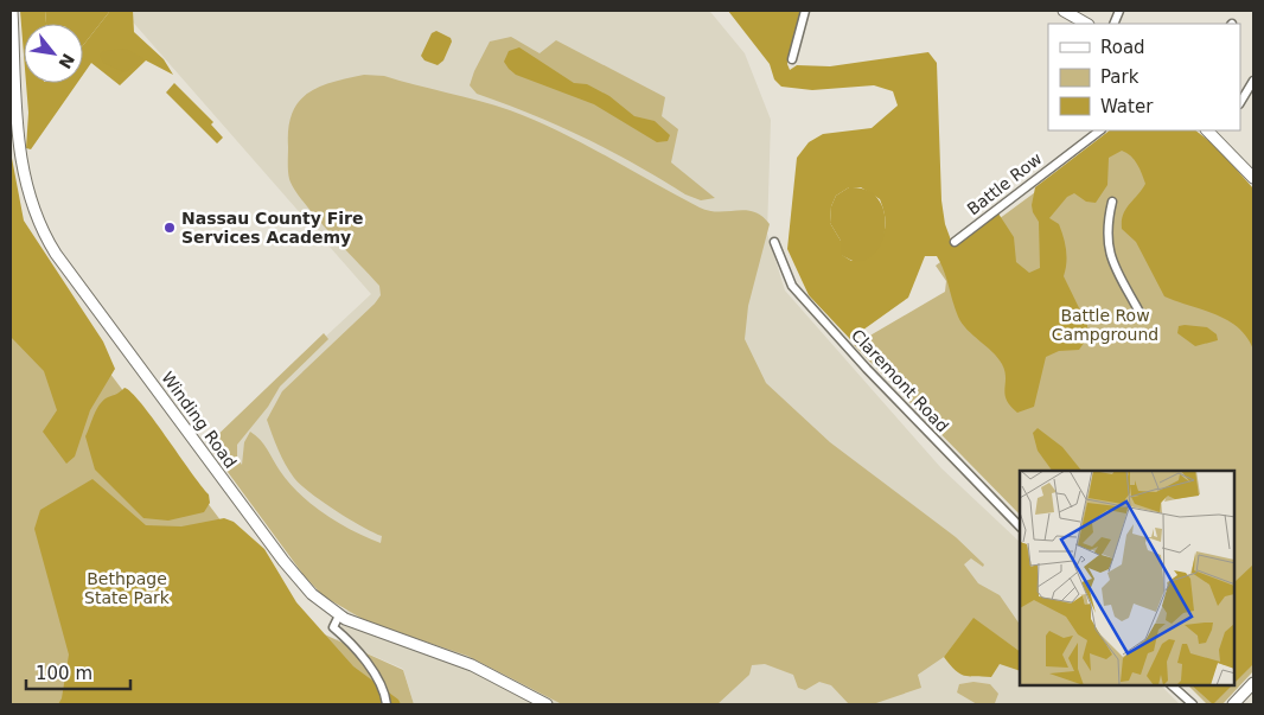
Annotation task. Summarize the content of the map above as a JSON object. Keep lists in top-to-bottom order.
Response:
{
  "streets": {
    "street": ["Battle Row", "Claremont Road", "Winding Road"]
  },
  "parks": ["Battle Row Campground", "Bethpage State Park"],
  "places": ["Nassau County Fire Services Academy"],
  "legend": ["Road", "Park", "Water"],
  "scale_bar": "100 m",
  "north": "bottom right"
}
